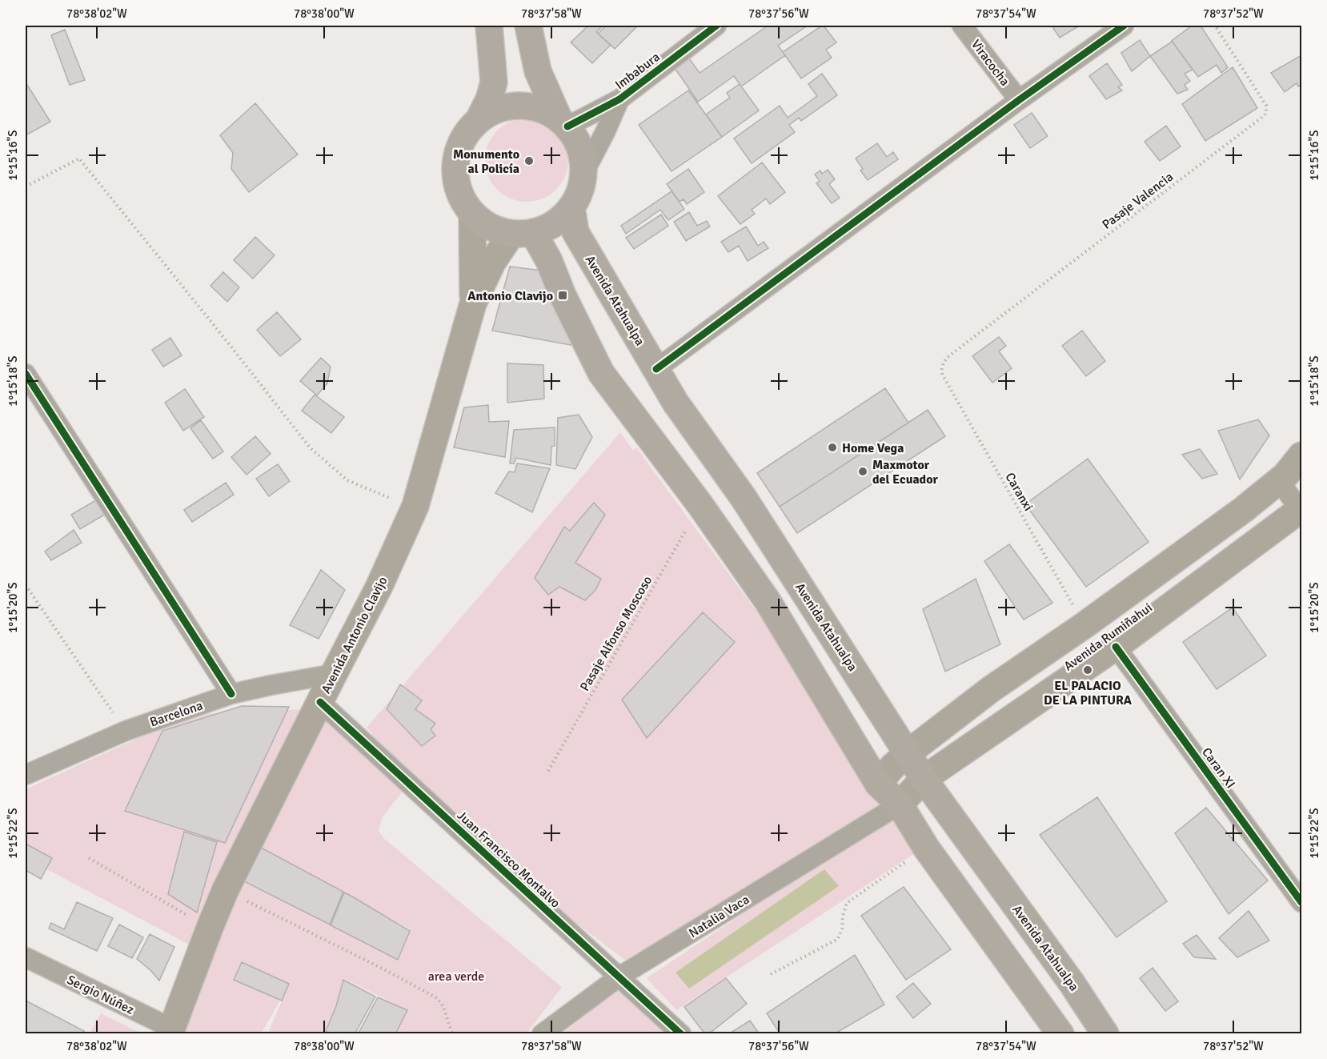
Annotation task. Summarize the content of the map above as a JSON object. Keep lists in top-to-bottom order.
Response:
{
  "streets": {
    "main road": ["Avenida Atahualpa", "Avenida Antonio Clavijo", "Avenida Rumiñahui"],
    "street": [
      "Viracocha",
      "Imbabura",
      "Barcelona",
      "Caran XI",
      "Juan Francisco Montalvo",
      "Natalia Vaca",
      "Sergio Núñez"
    ],
    "path": ["Pasaje Valencia", "Caranxi", "Pasaje Alfonso Moscoso"]
  },
  "crossings": [
    ["Imbabura", "Avenida Atahualpa"],
    ["Imbabura", "Avenida Antonio Clavijo"],
    ["Pasaje Valencia", "Caranxi"],
    ["Avenida Atahualpa", "Avenida Antonio Clavijo"],
    ["Avenida Atahualpa", "Avenida Rumiñahui"],
    ["Caranxi", "Avenida Rumiñahui"],
    ["Avenida Antonio Clavijo", "Barcelona"],
    ["Avenida Antonio Clavijo", "Juan Francisco Montalvo"],
    ["Avenida Antonio Clavijo", "Sergio Núñez"],
    ["Avenida Rumiñahui", "Caran XI"],
    ["Avenida Rumiñahui", "Natalia Vaca"],
    ["Juan Francisco Montalvo", "Natalia Vaca"]
  ],
  "parks": ["area verde"],
  "places": {
    "other": [
      "Monumento al Policía",
      "Home Vega",
      "Maxmotor del Ecuador",
      "EL PALACIO DE LA PINTURA"
    ],
    "transit": ["Antonio Clavijo"]
  },
  "coordinates": [
    "78°38'02\"W",
    "78°38'00\"W",
    "78°37'58\"W",
    "78°37'56\"W",
    "78°37'54\"W",
    "78°37'52\"W",
    "1°15'16\"S",
    "1°15'18\"S",
    "1°15'20\"S",
    "1°15'22\"S"
  ]
}
